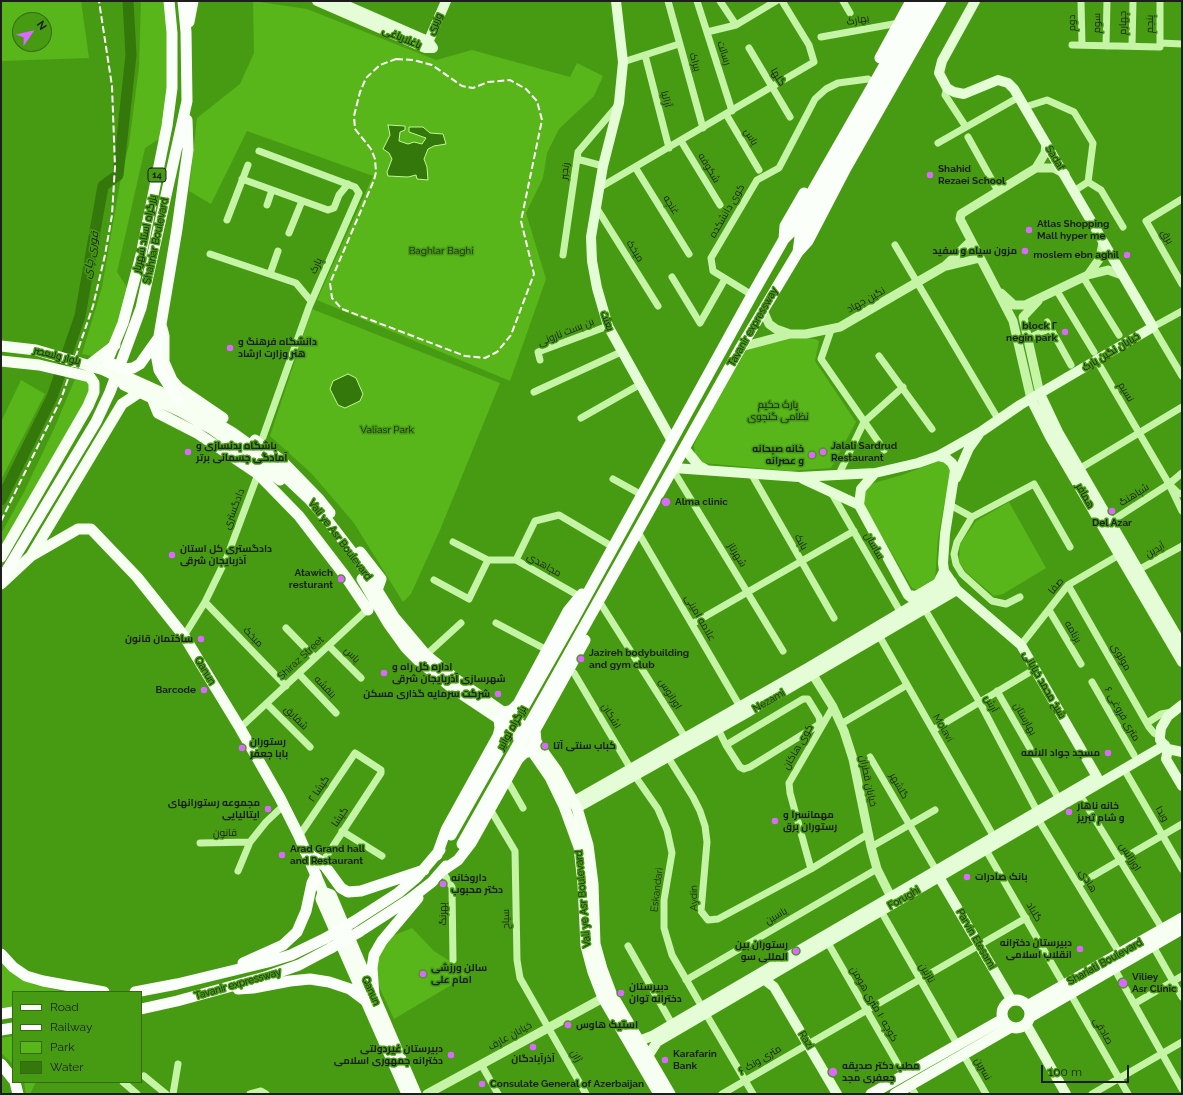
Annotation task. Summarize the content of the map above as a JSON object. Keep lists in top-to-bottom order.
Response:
{
  "streets": {
    "highway": [
      "14",
      "بزرگراه استاد شهریار",
      "Shahriar Boulevard",
      "Tavanir expressway",
      "بزرگراه توانیر"
    ],
    "main road": [
      "وزیری",
      "باغلارباغی",
      "Sadaf",
      "بعثت",
      "خیابان نگین پارک",
      "بلوار ولىعصر",
      "همافر",
      "Vali ye Asr Boulevard",
      "Qanun",
      "شیخ محمد خیابانی",
      "Nezami",
      "Forughi",
      "Parvin Etesami",
      "Shariati Boulevard",
      "Razi"
    ],
    "street": [
      "بهارک",
      "دوم",
      "سوم",
      "چهارم",
      "پنجم",
      "رسالت",
      "بیراک",
      "گلها",
      "آزالیا",
      "یاس",
      "شکوفه",
      "رنجبر",
      "غنچه",
      "کوی دانشکده",
      "برق",
      "میخک",
      "پارک",
      "نگین جهاد",
      "بن بست نارونی",
      "نسیم",
      "شباهنگ",
      "دادگستری",
      "بابک",
      "ساسان",
      "آیدین",
      "شهرناز",
      "مجاهدی",
      "صفا",
      "علامه امینی",
      "برنامه",
      "مولوی",
      "Shiraz Street",
      "بنفشه",
      "اورانوس",
      "آرش",
      "۶ متری فروغی",
      "اشکان",
      "شقایق",
      "بهارستان",
      "Molavi",
      "کوی هاکان",
      "خیابان قطران",
      "گلشهر",
      "گیشا ۲",
      "ویدا",
      "گیشا",
      "قانون",
      "اورژانس",
      "هادی",
      "Eskandari",
      "Aydin",
      "گلباد",
      "بهرنگ",
      "یاسین",
      "سیاح",
      "نازنین",
      "کوچه ۱۰ متری هومن",
      "صادقی",
      "خیابان عارف",
      "ژان",
      "۶ متری ونک",
      "نسرین"
    ]
  },
  "crossings": [
    ["وزیری", "باغلارباغی"],
    ["رسالت", "یاس"],
    ["یاس", "Shiraz Street"],
    ["Sadaf", "خیابان نگین پارک"],
    ["Sadaf", "نسیم"],
    ["Sadaf", "همافر"],
    ["رنجبر", "بعثت"],
    ["کوی دانشکده", "Tavanir expressway"],
    ["بزرگراه استاد شهریار", "بلوار ولىعصر"],
    ["میخک", "بعثت"],
    ["میخک", "دادگستری"],
    ["میخک", "Shiraz Street"],
    ["پارک", "Vali ye Asr Boulevard"],
    ["بعثت", "Tavanir expressway"],
    ["بعثت", "بن بست نارونی"],
    ["Tavanir expressway", "شهرناز"],
    ["Tavanir expressway", "علامه امینی"],
    ["Tavanir expressway", "اورانوس"],
    ["Tavanir expressway", "بزرگراه توانیر"],
    ["خیابان نگین پارک", "نسیم"],
    ["خیابان نگین پارک", "همافر"],
    ["نسیم", "شباهنگ"],
    ["نسیم", "همافر"],
    ["شباهنگ", "همافر"],
    ["همافر", "آیدین"],
    ["همافر", "صفا"],
    ["دادگستری", "Qanun"],
    ["Vali ye Asr Boulevard", "Shiraz Street"],
    ["Vali ye Asr Boulevard", "Nezami"],
    ["Vali ye Asr Boulevard", "Forughi"],
    ["Vali ye Asr Boulevard", "خیابان عارف"],
    ["ساسان", "Nezami"],
    ["صفا", "برنامه"],
    ["صفا", "مولوی"],
    ["صفا", "شیخ محمد خیابانی"],
    ["علامه امینی", "Nezami"],
    ["مولوی", "Forughi"],
    ["Shiraz Street", "Qanun"],
    ["Shiraz Street", "بنفشه"],
    ["Shiraz Street", "شقایق"],
    ["Qanun", "گیشا ۲"],
    ["Qanun", "گیشا"],
    ["Qanun", "قانون"],
    ["شیخ محمد خیابانی", "Nezami"],
    ["شیخ محمد خیابانی", "Forughi"],
    ["اورانوس", "Nezami"],
    ["Nezami", "آرش"],
    ["Nezami", "اشکان"],
    ["Nezami", "Molavi"],
    ["Nezami", "خیابان قطران"],
    ["Nezami", "Eskandari"],
    ["Nezami", "Aydin"],
    ["آرش", "هادی"],
    ["آرش", "Forughi"],
    ["۶ متری فروغی", "Forughi"],
    ["اشکان", "Eskandari"],
    ["بهارستان", "Forughi"],
    ["بزرگراه توانیر", "بهرنگ"],
    ["Molavi", "Forughi"],
    ["کوی هاکان", "خیابان قطران"],
    ["کوی هاکان", "Aydin"],
    ["خیابان قطران", "Aydin"],
    ["خیابان قطران", "Forughi"],
    ["خیابان قطران", "یاسین"],
    ["گلشهر", "Forughi"],
    ["گلشهر", "Parvin Etesami"],
    ["گیشا ۲", "گیشا"],
    ["ویدا", "Forughi"],
    ["اورژانس", "Forughi"],
    ["اورژانس", "Shariati Boulevard"],
    ["هادی", "Forughi"],
    ["هادی", "Shariati Boulevard"],
    ["Eskandari", "Forughi"],
    ["Eskandari", "یاسین"],
    ["Eskandari", "۶ متری ونک"],
    ["Forughi", "گلباد"],
    ["Forughi", "Parvin Etesami"],
    ["Forughi", "نازنین"],
    ["Forughi", "کوچه ۱۰ متری هومن"],
    ["Forughi", "Razi"],
    ["گلباد", "Shariati Boulevard"],
    ["گلباد", "صادقی"],
    ["گلباد", "۶ متری ونک"],
    ["سیاح", "خیابان عارف"],
    ["سیاح", "ژان"],
    ["Parvin Etesami", "Shariati Boulevard"],
    ["Parvin Etesami", "۶ متری ونک"],
    ["Shariati Boulevard", "صادقی"],
    ["نازنین", "۶ متری ونک"],
    ["کوچه ۱۰ متری هومن", "۶ متری ونک"],
    ["خیابان عارف", "ژان"],
    ["Razi", "۶ متری ونک"]
  ],
  "water": ["قوری چای"],
  "parks": ["Baghlar Baghi", "پارک حکیم نظامی گنجوی", "Valiasr Park"],
  "places": [
    "Shahid Rezaei School",
    "Atlas Shopping Mall hyper me",
    "مزون سیاه و سفید",
    "moslem ebn aghil",
    "block ۲ negin park",
    "دانشگاه فرهنگ و هنر وزارت ارشاد",
    "باشگاه بدنسازی و آمادگی جسمانی برتر",
    "Jalali Sardrud Restaurant",
    "خانه صبحانه و عصرانه",
    "Alma clinic",
    "Del Azar",
    "دادگستری کل استان آذربایجان شرقی",
    "Atawich resturant",
    "ساختمان قانون",
    "Jazireh bodybuilding and gym club",
    "اداره کل راه و شهرسازی آذربایجان شرقی",
    "Barcode",
    "شرکت سرمایه گذاری مسکن",
    "کباب سنتی آتا",
    "رستوران بابا جعفر",
    "مسجد جواد الائمه",
    "مجموعه رستورانهای ایتالیایی",
    "خانه ناهار و شام تبریز",
    "مهمانسرا و رستوران برق",
    "Arad Grand hall and Restaurant",
    "بانک صادرات",
    "داروخانه دکتر محبوب",
    "دبیرستان دخترانه انقلاب اسلامی",
    "رستوران بین المللی سو",
    "سالن ورزشی امام علی",
    "Viliey Asr Clinic",
    "دبیرستان دخترانه توان",
    "استیک هاوس",
    "آذرآبادگان",
    "دبیرستان غیردولتی دخترانه جمهوری اسلامی",
    "Karafarin Bank",
    "مطب دکتر صدیقه جعفری مجد",
    "Consulate General of Azerbaijan"
  ],
  "legend": [
    "Road",
    "Railway",
    "Park",
    "Water"
  ],
  "scale_bar": "100 m",
  "north": "top right"
}
